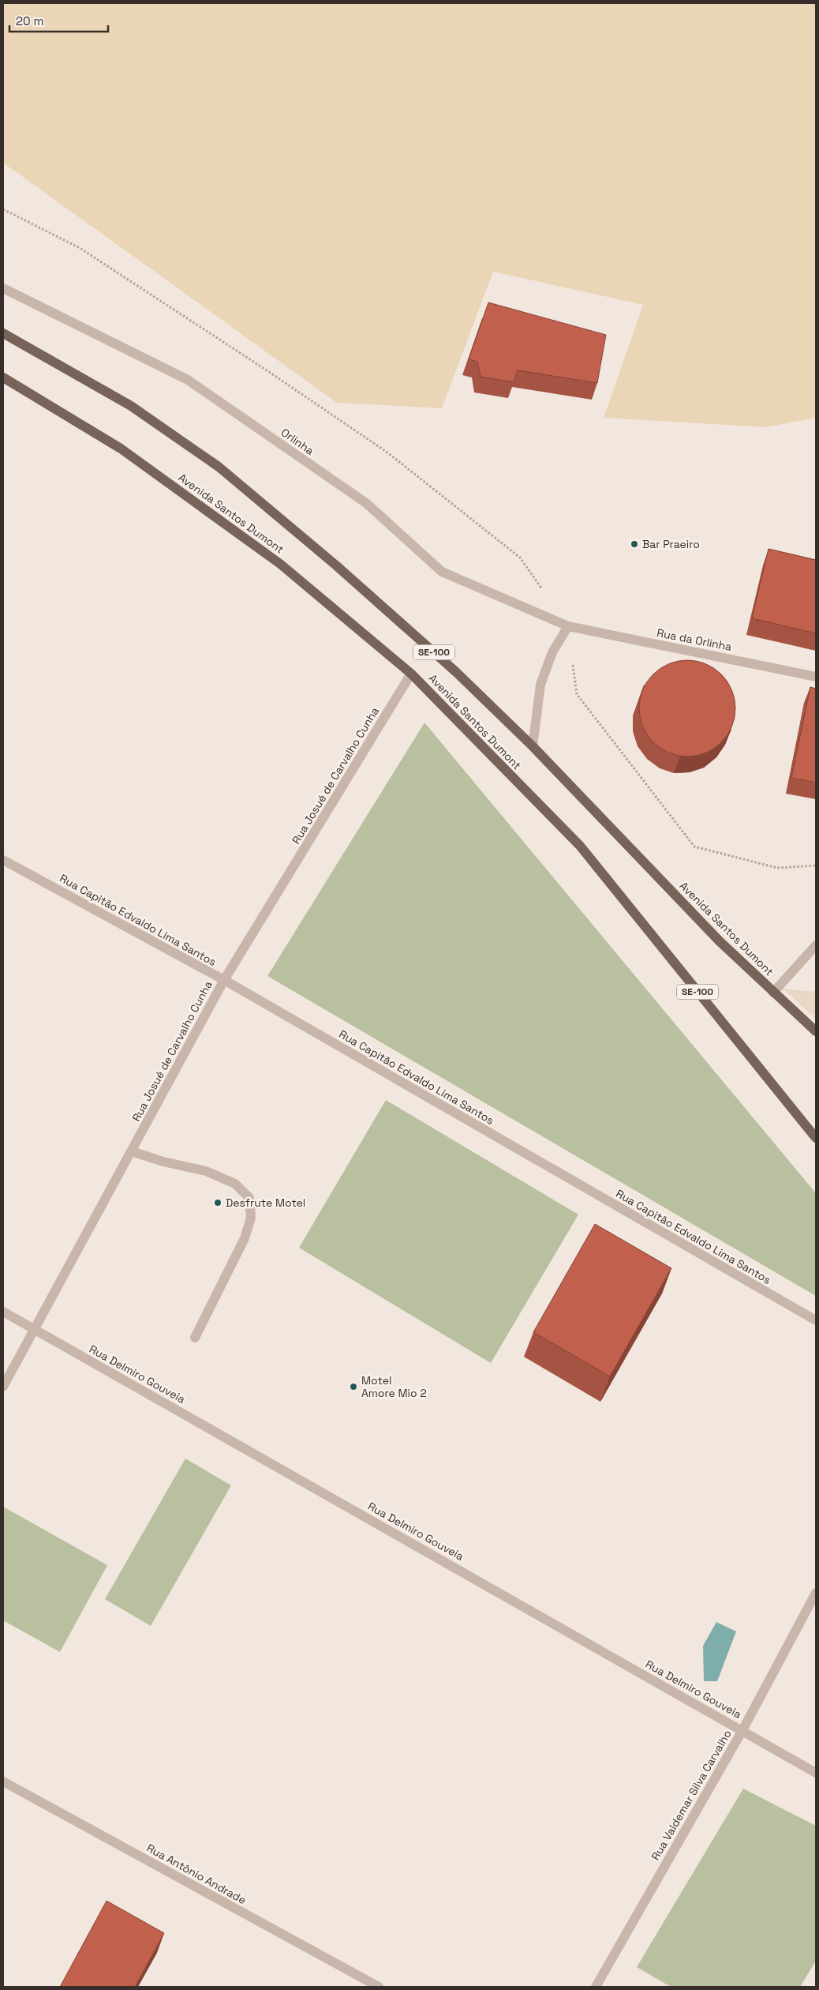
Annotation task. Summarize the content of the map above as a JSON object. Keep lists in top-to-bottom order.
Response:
{
  "streets": {
    "main road": ["Avenida Santos Dumont", "SE-100"],
    "street": [
      "Orlinha",
      "Rua da Orlinha",
      "Rua Josué de Carvalho Cunha",
      "Rua Capitão Edvaldo Lima Santos",
      "Rua Delmiro Gouveia",
      "Rua Valdemar Silva Carvalho",
      "Rua Antônio Andrade"
    ]
  },
  "crossings": [
    ["Orlinha", "Rua da Orlinha"],
    ["Avenida Santos Dumont", "Rua Josué de Carvalho Cunha"],
    ["Rua Josué de Carvalho Cunha", "Rua Capitão Edvaldo Lima Santos"],
    ["Rua Josué de Carvalho Cunha", "Rua Delmiro Gouveia"],
    ["Rua Delmiro Gouveia", "Rua Valdemar Silva Carvalho"]
  ],
  "places": ["Bar Praeiro", "Desfrute Motel", "Motel Amore Mio 2"],
  "scale_bar": "20 m"
}
